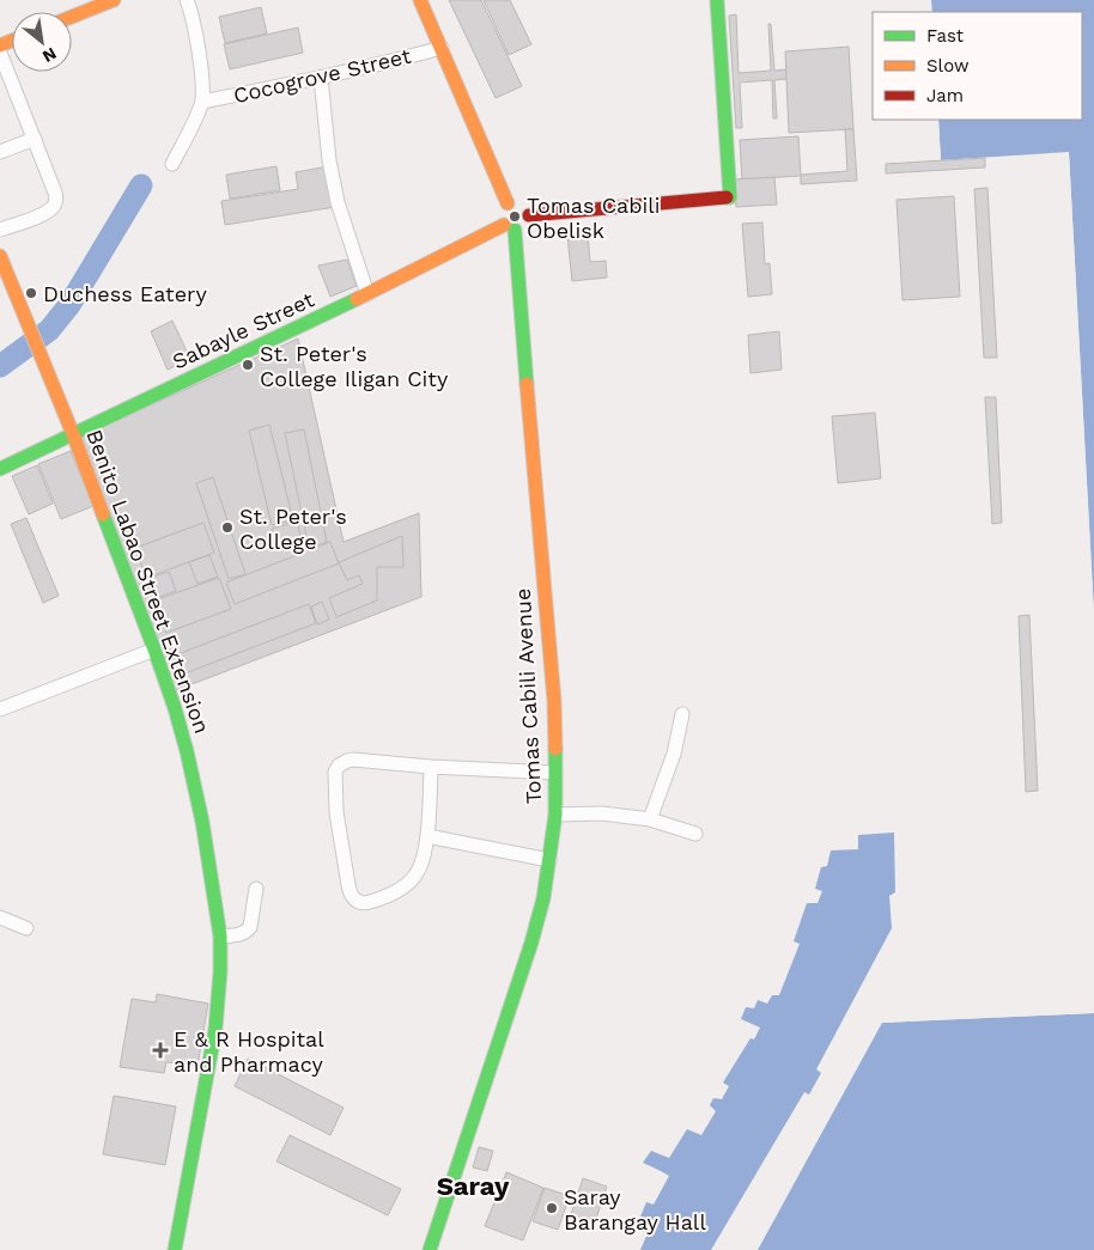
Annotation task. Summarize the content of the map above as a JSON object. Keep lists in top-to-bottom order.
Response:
{
  "streets": {
    "street": [
      "Cocogrove Street",
      "Sabayle Street",
      "Benito Labao Street Extension",
      "Tomas Cabili Avenue"
    ]
  },
  "crossings": [
    ["Sabayle Street", "Benito Labao Street Extension"],
    ["Sabayle Street", "Tomas Cabili Avenue"]
  ],
  "districts": ["Saray"],
  "places": {
    "other": [
      "Tomas Cabili Obelisk",
      "Duchess Eatery",
      "St. Peter's College Iligan City",
      "St. Peter's College",
      "Saray Barangay Hall"
    ],
    "health": ["E & R Hospital and Pharmacy"]
  },
  "legend": ["Fast", "Slow", "Jam"],
  "north": "bottom right"
}
